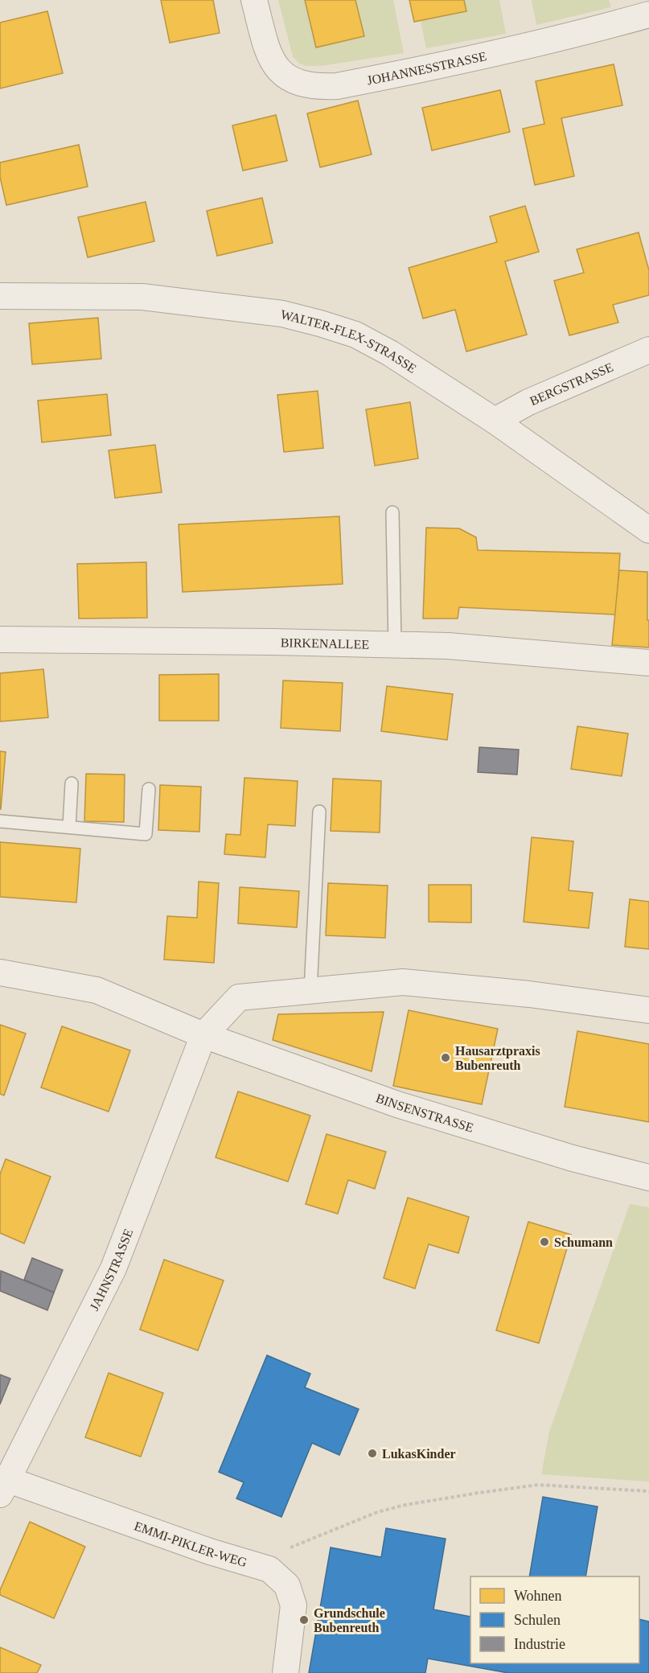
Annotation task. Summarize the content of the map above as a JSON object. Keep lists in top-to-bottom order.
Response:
{
  "streets": {
    "street": [
      "JOHANNESSTRASSE",
      "WALTER-FLEX-STRASSE",
      "BERGSTRASSE",
      "BIRKENALLEE",
      "BINSENSTRASSE",
      "JAHNSTRASSE",
      "EMMI-PIKLER-WEG"
    ]
  },
  "crossings": [
    ["WALTER-FLEX-STRASSE", "BERGSTRASSE"],
    ["BINSENSTRASSE", "JAHNSTRASSE"],
    ["JAHNSTRASSE", "EMMI-PIKLER-WEG"]
  ],
  "places": [
    "Hausarztpraxis Bubenreuth",
    "Schumann",
    "LukasKinder",
    "Grundschule Bubenreuth"
  ],
  "legend": ["Wohnen", "Schulen", "Industrie"]
}
